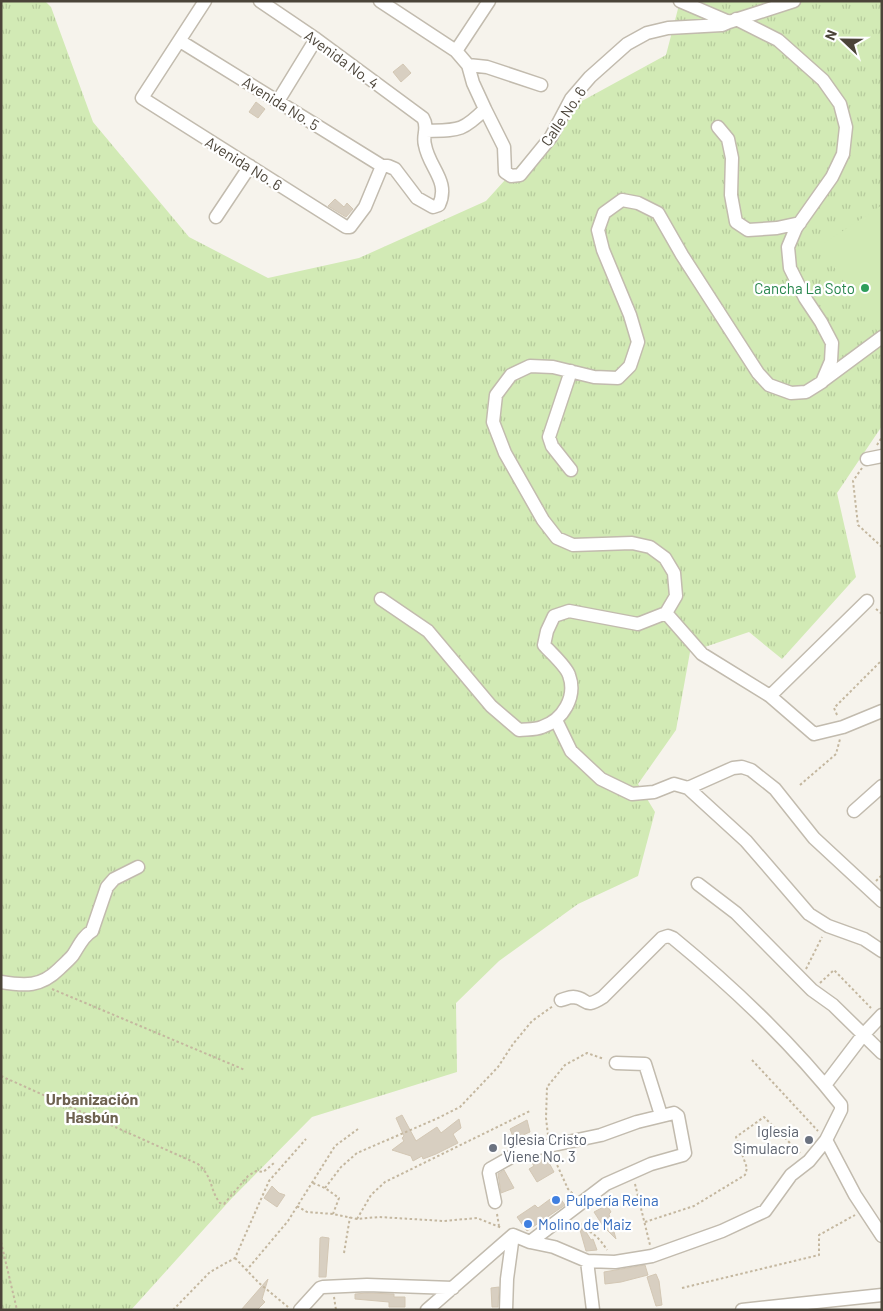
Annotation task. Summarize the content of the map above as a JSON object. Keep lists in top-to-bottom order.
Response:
{
  "streets": {
    "street": [
      "Avenida No. 4",
      "Avenida No. 5",
      "Calle No. 6",
      "Avenida No. 6"
    ]
  },
  "crossings": [
    ["Avenida No. 4", "Avenida No. 5"],
    ["Avenida No. 5", "Avenida No. 6"]
  ],
  "districts": ["Urbanización Hasbún"],
  "places": [
    "Cancha La Soto",
    "Iglesia Simulacro",
    "Iglesia Cristo Viene No. 3",
    "Pulpería Reina",
    "Molino de Maiz"
  ],
  "north": "left"
}
